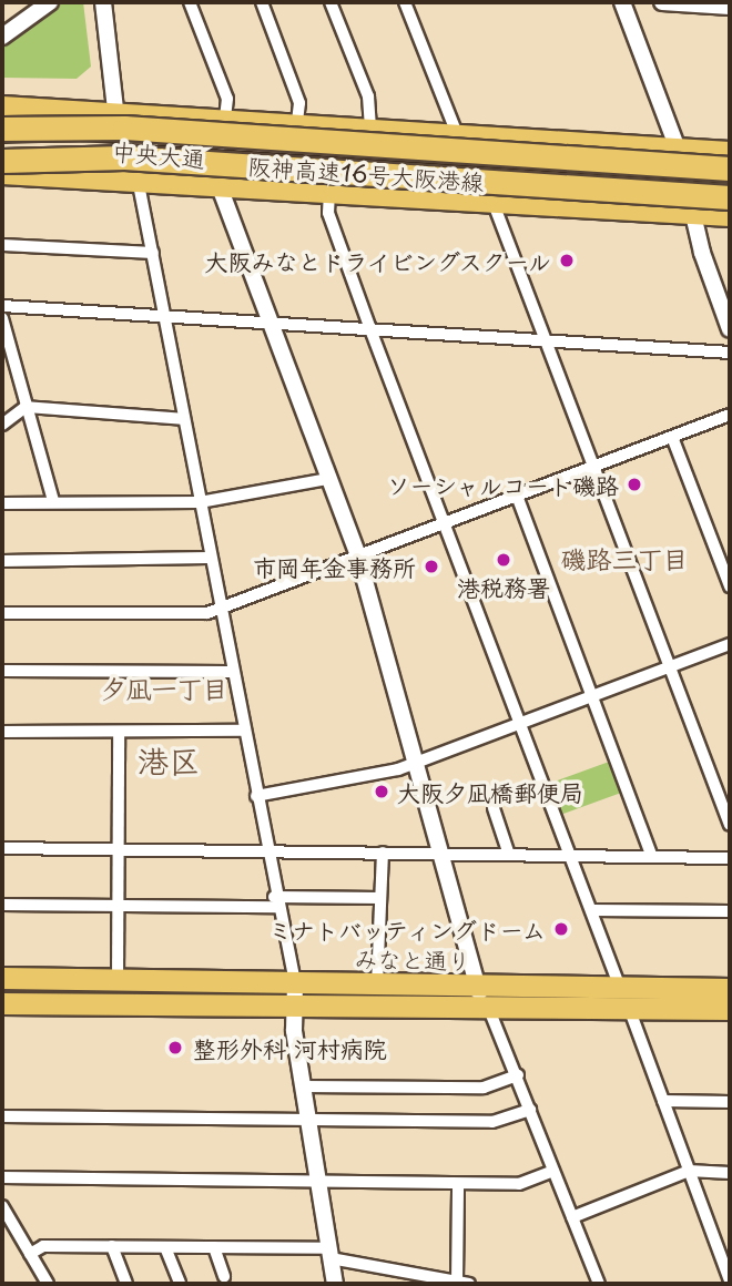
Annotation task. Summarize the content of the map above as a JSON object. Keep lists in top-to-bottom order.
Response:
{
  "streets": {
    "highway": ["阪神高速16号大阪港線", "みなと通り"],
    "main road": ["中央大通"]
  },
  "districts": ["磯路三丁目", "夕凪一丁目", "港区"],
  "places": [
    "大阪みなとドライビングスクール",
    "ソーシャルコート磯路",
    "港税務署",
    "市岡年金事務所",
    "大阪夕凪橋郵便局",
    "ミナトバッティングドーム",
    "整形外科 河村病院"
  ]
}
